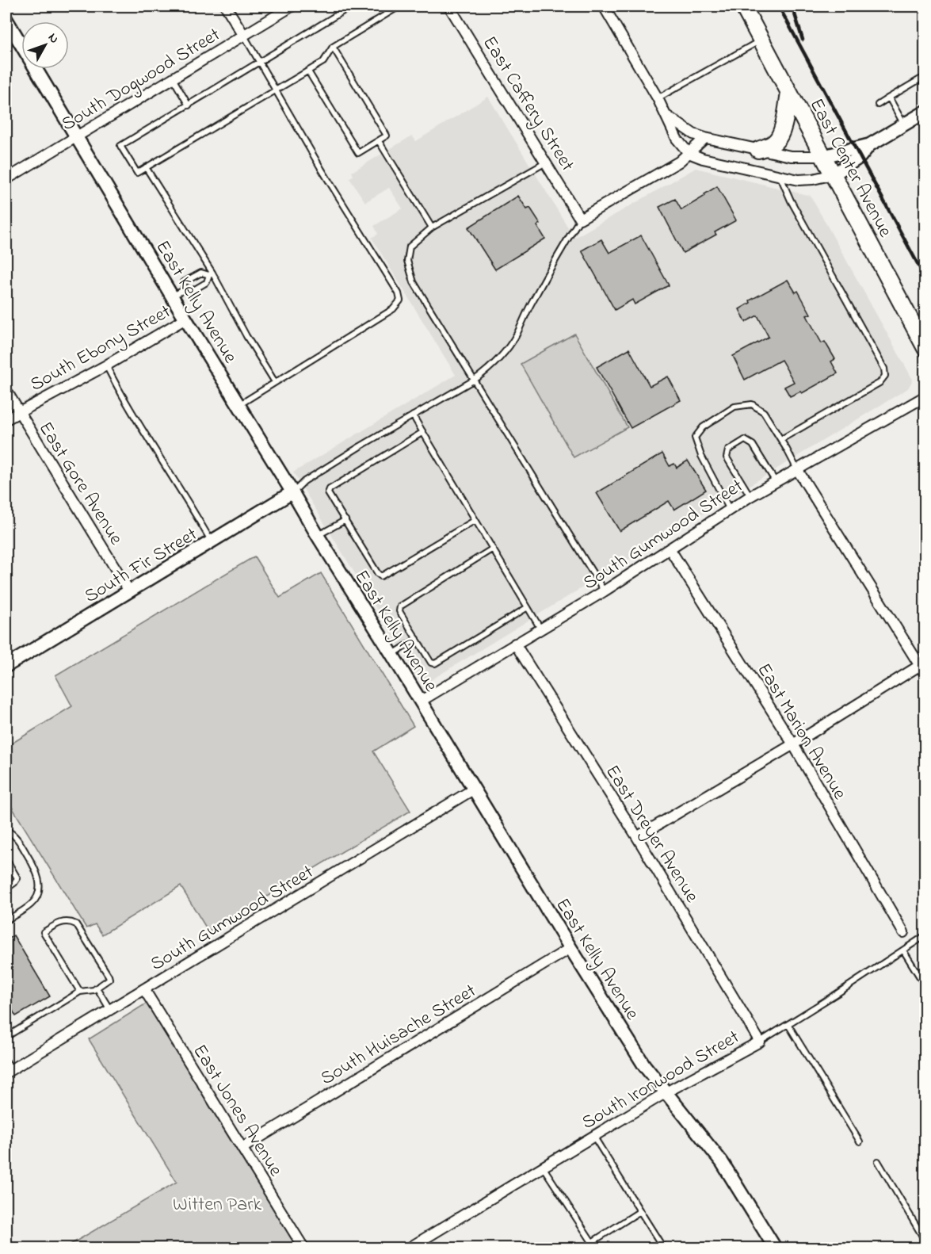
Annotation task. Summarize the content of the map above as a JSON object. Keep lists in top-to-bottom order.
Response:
{
  "streets": {
    "main road": ["East Center Avenue"],
    "street": [
      "South Dogwood Street",
      "East Caffery Street",
      "East Kelly Avenue",
      "South Ebony Street",
      "East Gore Avenue",
      "South Gumwood Street",
      "South Fir Street",
      "East Marion Avenue",
      "East Dreyer Avenue",
      "South Huisache Street",
      "South Ironwood Street",
      "East Jones Avenue"
    ]
  },
  "crossings": [
    ["South Dogwood Street", "East Kelly Avenue"],
    ["East Kelly Avenue", "South Ebony Street"],
    ["East Kelly Avenue", "South Gumwood Street"],
    ["East Kelly Avenue", "South Fir Street"],
    ["East Kelly Avenue", "South Huisache Street"],
    ["East Kelly Avenue", "South Ironwood Street"],
    ["South Ebony Street", "East Gore Avenue"],
    ["East Gore Avenue", "South Fir Street"],
    ["South Gumwood Street", "East Marion Avenue"],
    ["South Gumwood Street", "East Dreyer Avenue"],
    ["South Gumwood Street", "East Jones Avenue"],
    ["East Dreyer Avenue", "South Ironwood Street"],
    ["South Huisache Street", "East Jones Avenue"]
  ],
  "parks": ["Witten Park"],
  "north": "top right"
}
